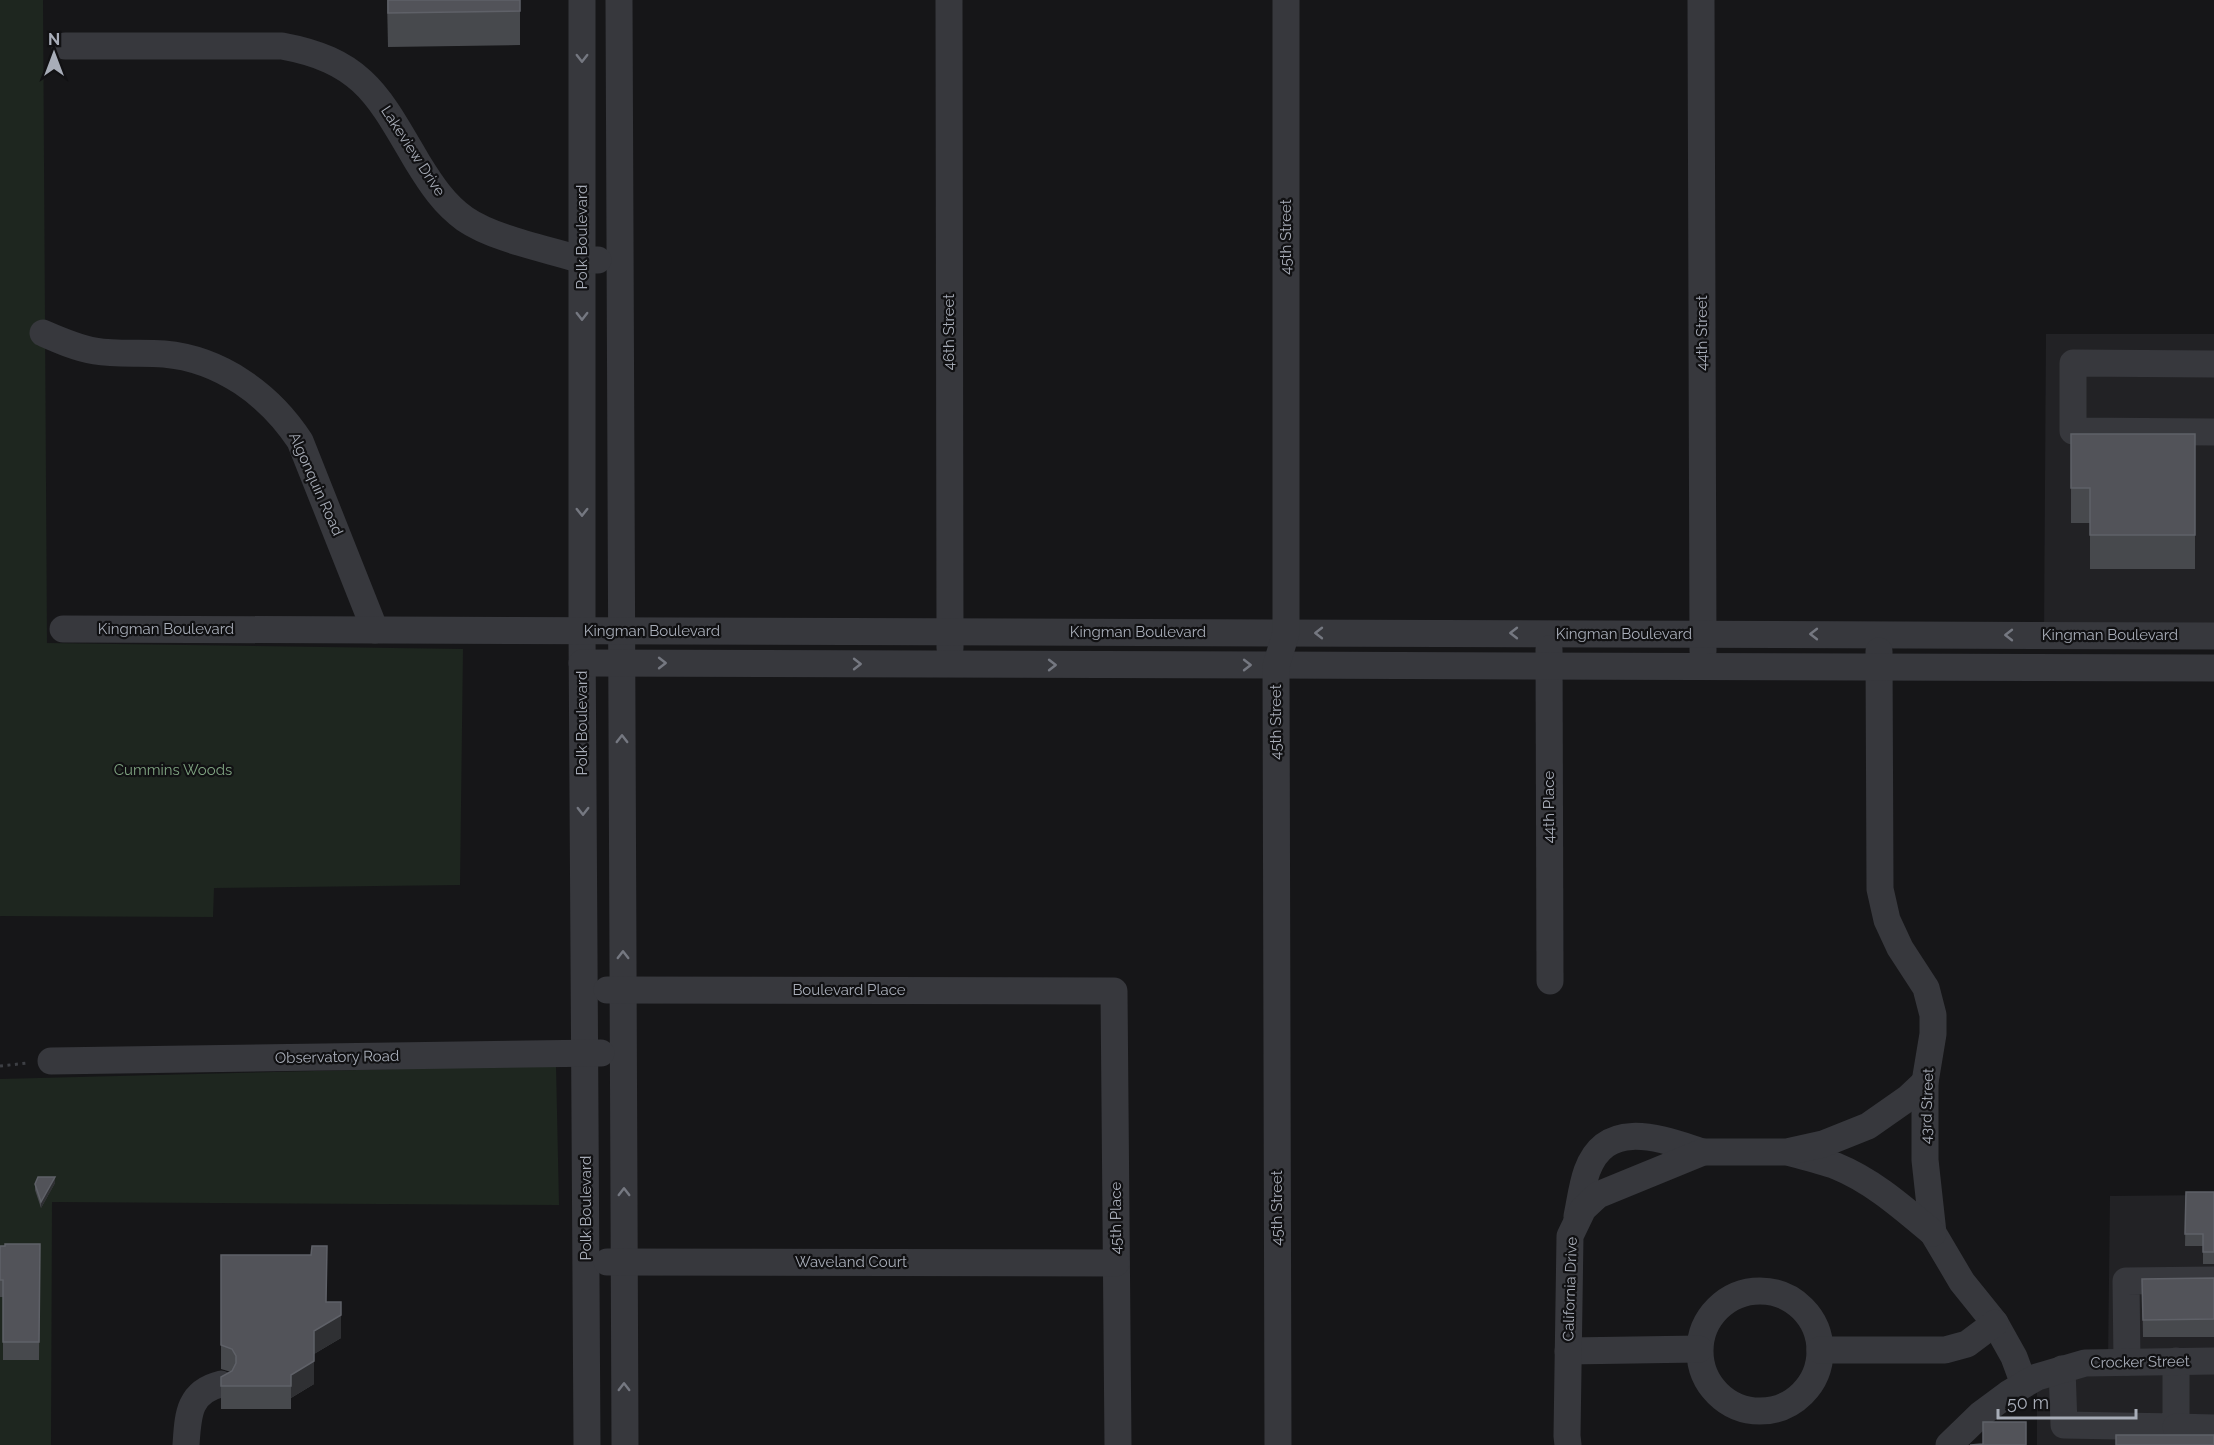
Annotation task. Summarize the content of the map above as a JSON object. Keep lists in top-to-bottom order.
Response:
{
  "streets": {
    "street": [
      "Lakeview Drive",
      "Polk Boulevard",
      "45th Street",
      "46th Street",
      "44th Street",
      "Algonquin Road",
      "Kingman Boulevard",
      "44th Place",
      "Boulevard Place",
      "Observatory Road",
      "43rd Street",
      "45th Place",
      "Waveland Court",
      "California Drive",
      "Crocker Street"
    ]
  },
  "crossings": [
    ["Lakeview Drive", "Polk Boulevard"],
    ["Polk Boulevard", "Kingman Boulevard"],
    ["Polk Boulevard", "Boulevard Place"],
    ["Polk Boulevard", "Observatory Road"],
    ["Polk Boulevard", "Waveland Court"],
    ["45th Street", "Kingman Boulevard"],
    ["46th Street", "Kingman Boulevard"],
    ["44th Street", "Kingman Boulevard"],
    ["Algonquin Road", "Kingman Boulevard"],
    ["Kingman Boulevard", "44th Place"],
    ["Kingman Boulevard", "43rd Street"],
    ["Boulevard Place", "45th Place"],
    ["43rd Street", "California Drive"],
    ["43rd Street", "Crocker Street"],
    ["45th Place", "Waveland Court"]
  ],
  "parks": ["Cummins Woods"],
  "scale_bar": "50 m",
  "north": "top"
}
